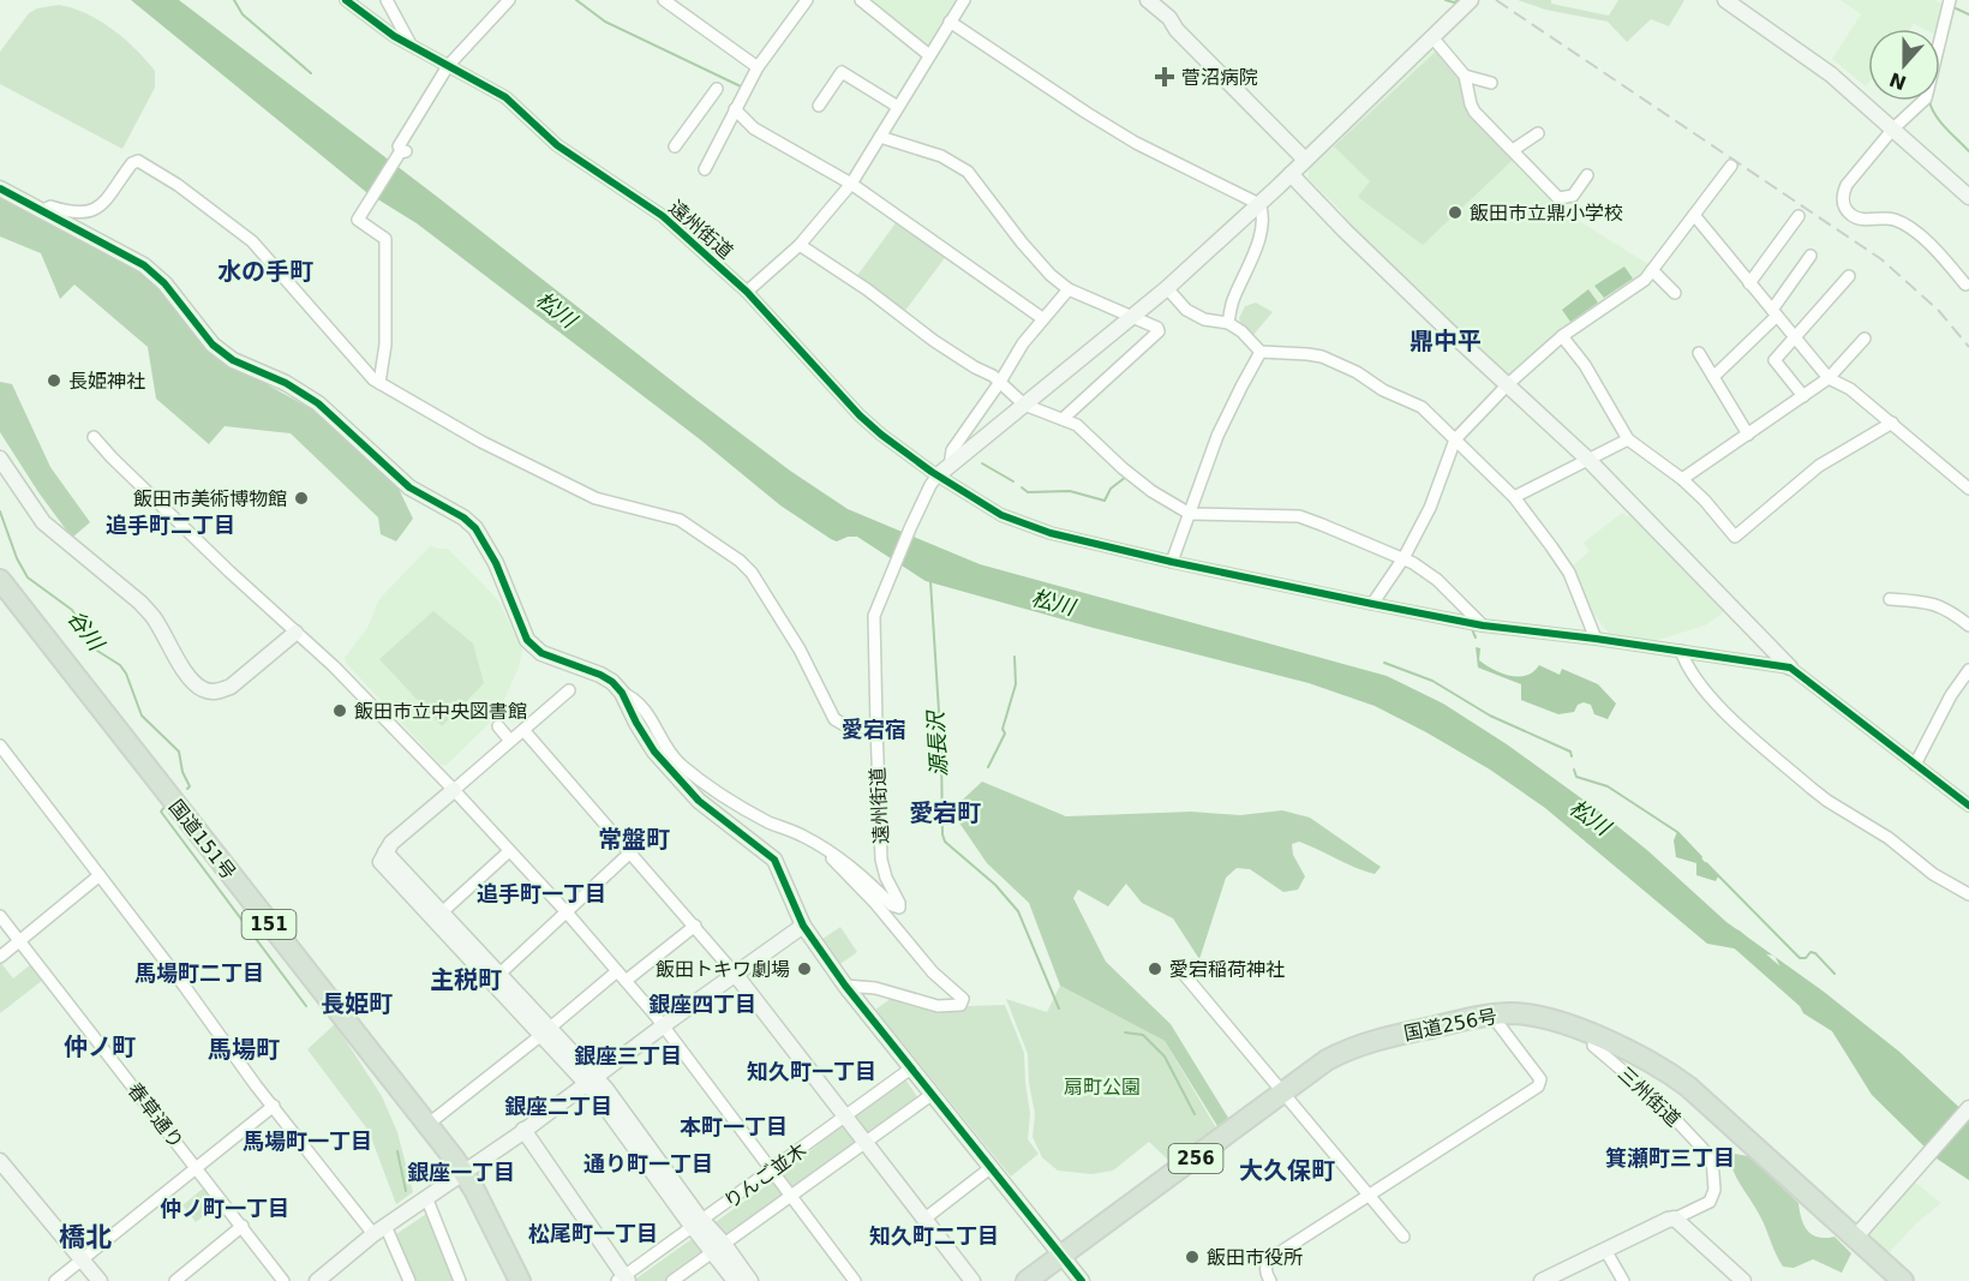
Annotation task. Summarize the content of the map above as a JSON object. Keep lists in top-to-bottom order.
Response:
{
  "streets": {
    "highway": [
      "国道151号",
      "151",
      "国道256号",
      "256"
    ],
    "street": [
      "遠州街道",
      "三州街道",
      "春草通り",
      "りんご並木"
    ]
  },
  "crossings": [
    ["国道256号", "三州街道"]
  ],
  "districts": [
    "水の手町",
    "鼎中平",
    "追手町二丁目",
    "愛宕宿",
    "愛宕町",
    "常盤町",
    "追手町一丁目",
    "馬場町二丁目",
    "主税町",
    "長姫町",
    "銀座四丁目",
    "仲ノ町",
    "馬場町",
    "銀座三丁目",
    "知久町一丁目",
    "銀座二丁目",
    "本町一丁目",
    "馬場町一丁目",
    "箕瀬町三丁目",
    "通り町一丁目",
    "大久保町",
    "銀座一丁目",
    "仲ノ町一丁目",
    "松尾町一丁目",
    "橋北",
    "知久町二丁目"
  ],
  "water": ["松川", "谷川", "源長沢"],
  "parks": ["扇町公園"],
  "places": {
    "health": ["菅沼病院"],
    "other": [
      "飯田市立鼎小学校",
      "長姫神社",
      "飯田市美術博物館",
      "飯田市立中央図書館",
      "飯田トキワ劇場",
      "愛宕稲荷神社",
      "飯田市役所"
    ]
  },
  "north": "bottom"
}
